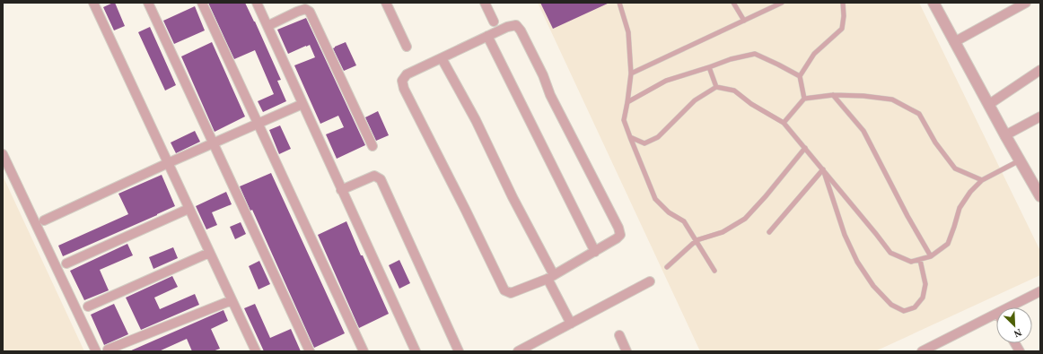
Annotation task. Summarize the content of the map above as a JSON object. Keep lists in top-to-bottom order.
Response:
{
  "north": "bottom right"
}
